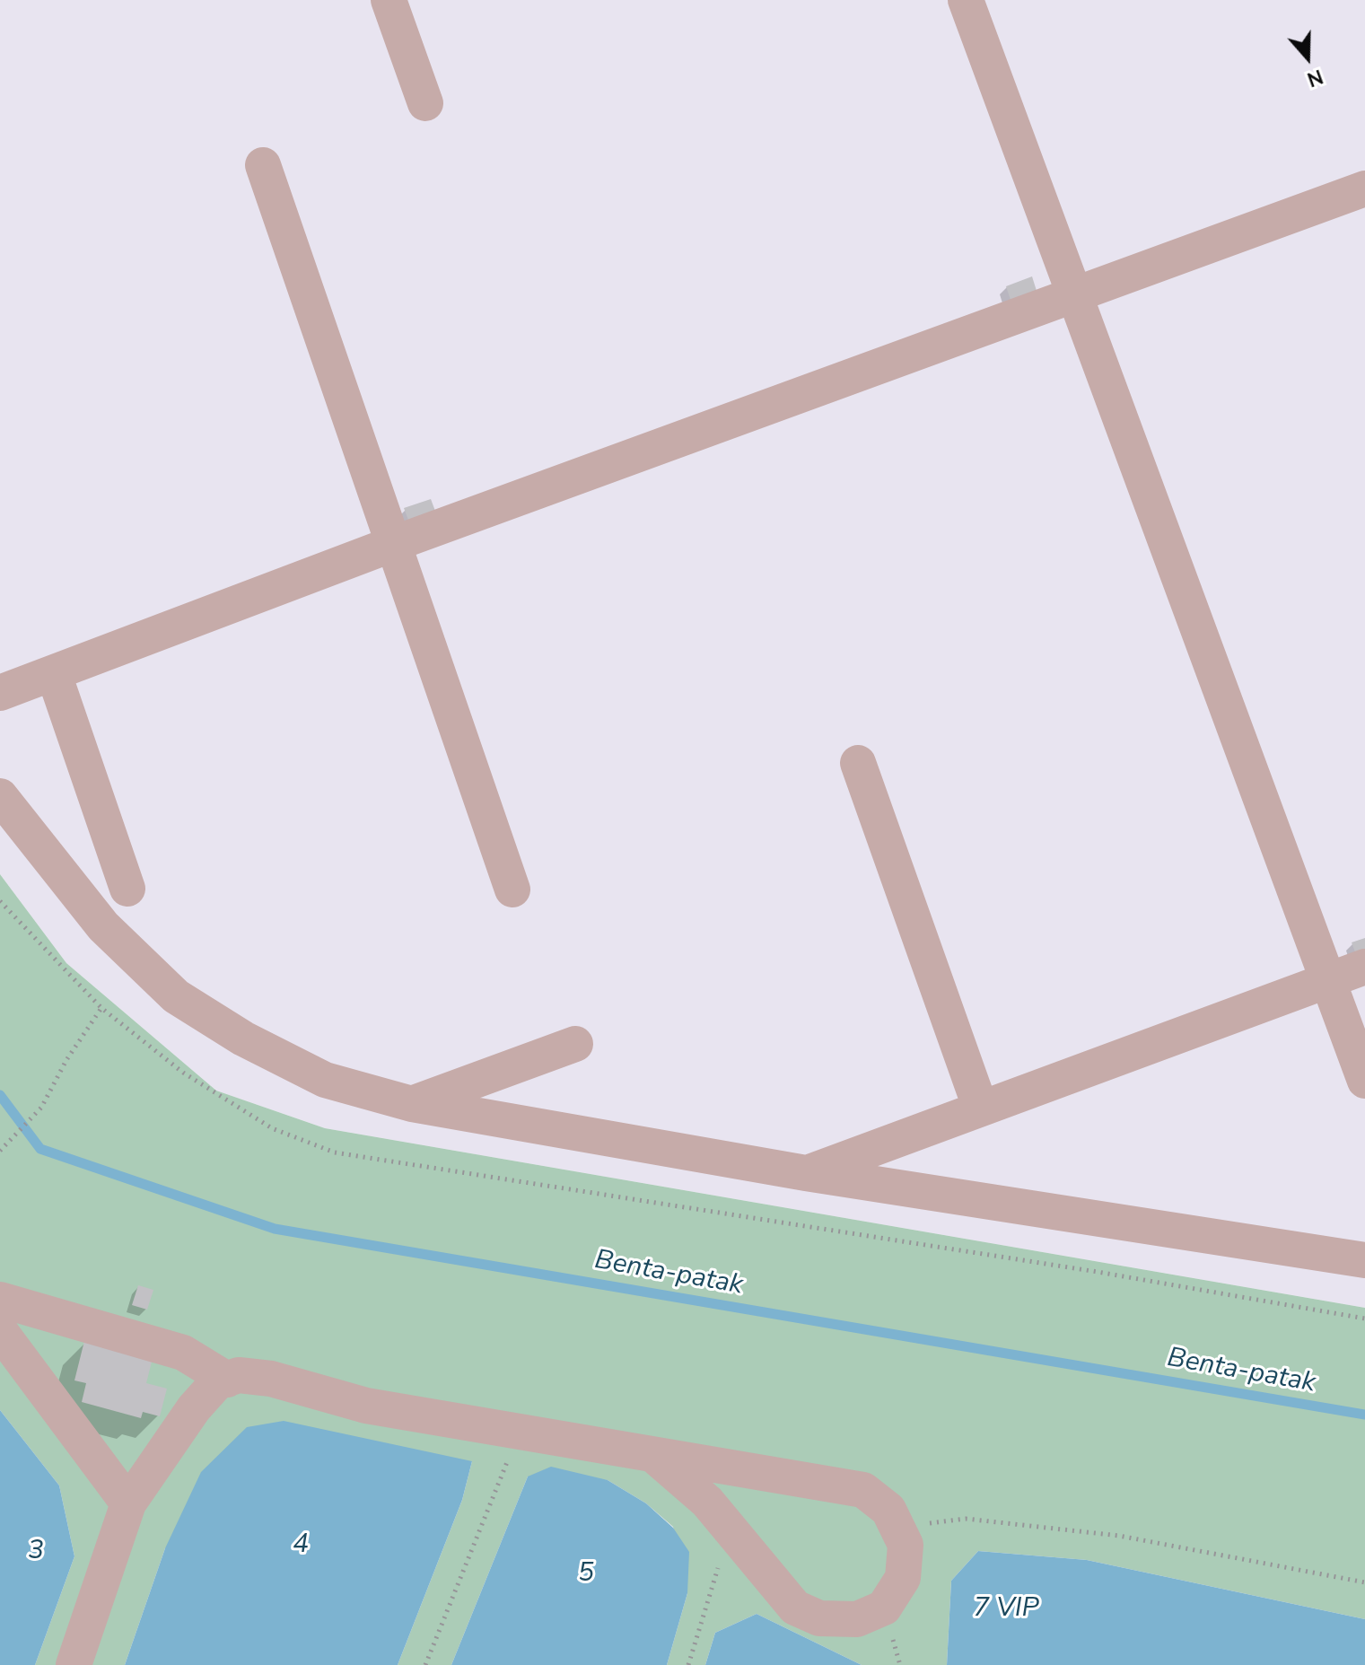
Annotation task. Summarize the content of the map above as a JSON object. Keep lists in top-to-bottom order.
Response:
{
  "water": [
    "Benta-patak",
    "4",
    "3",
    "5",
    "7 VIP"
  ],
  "north": "bottom"
}
